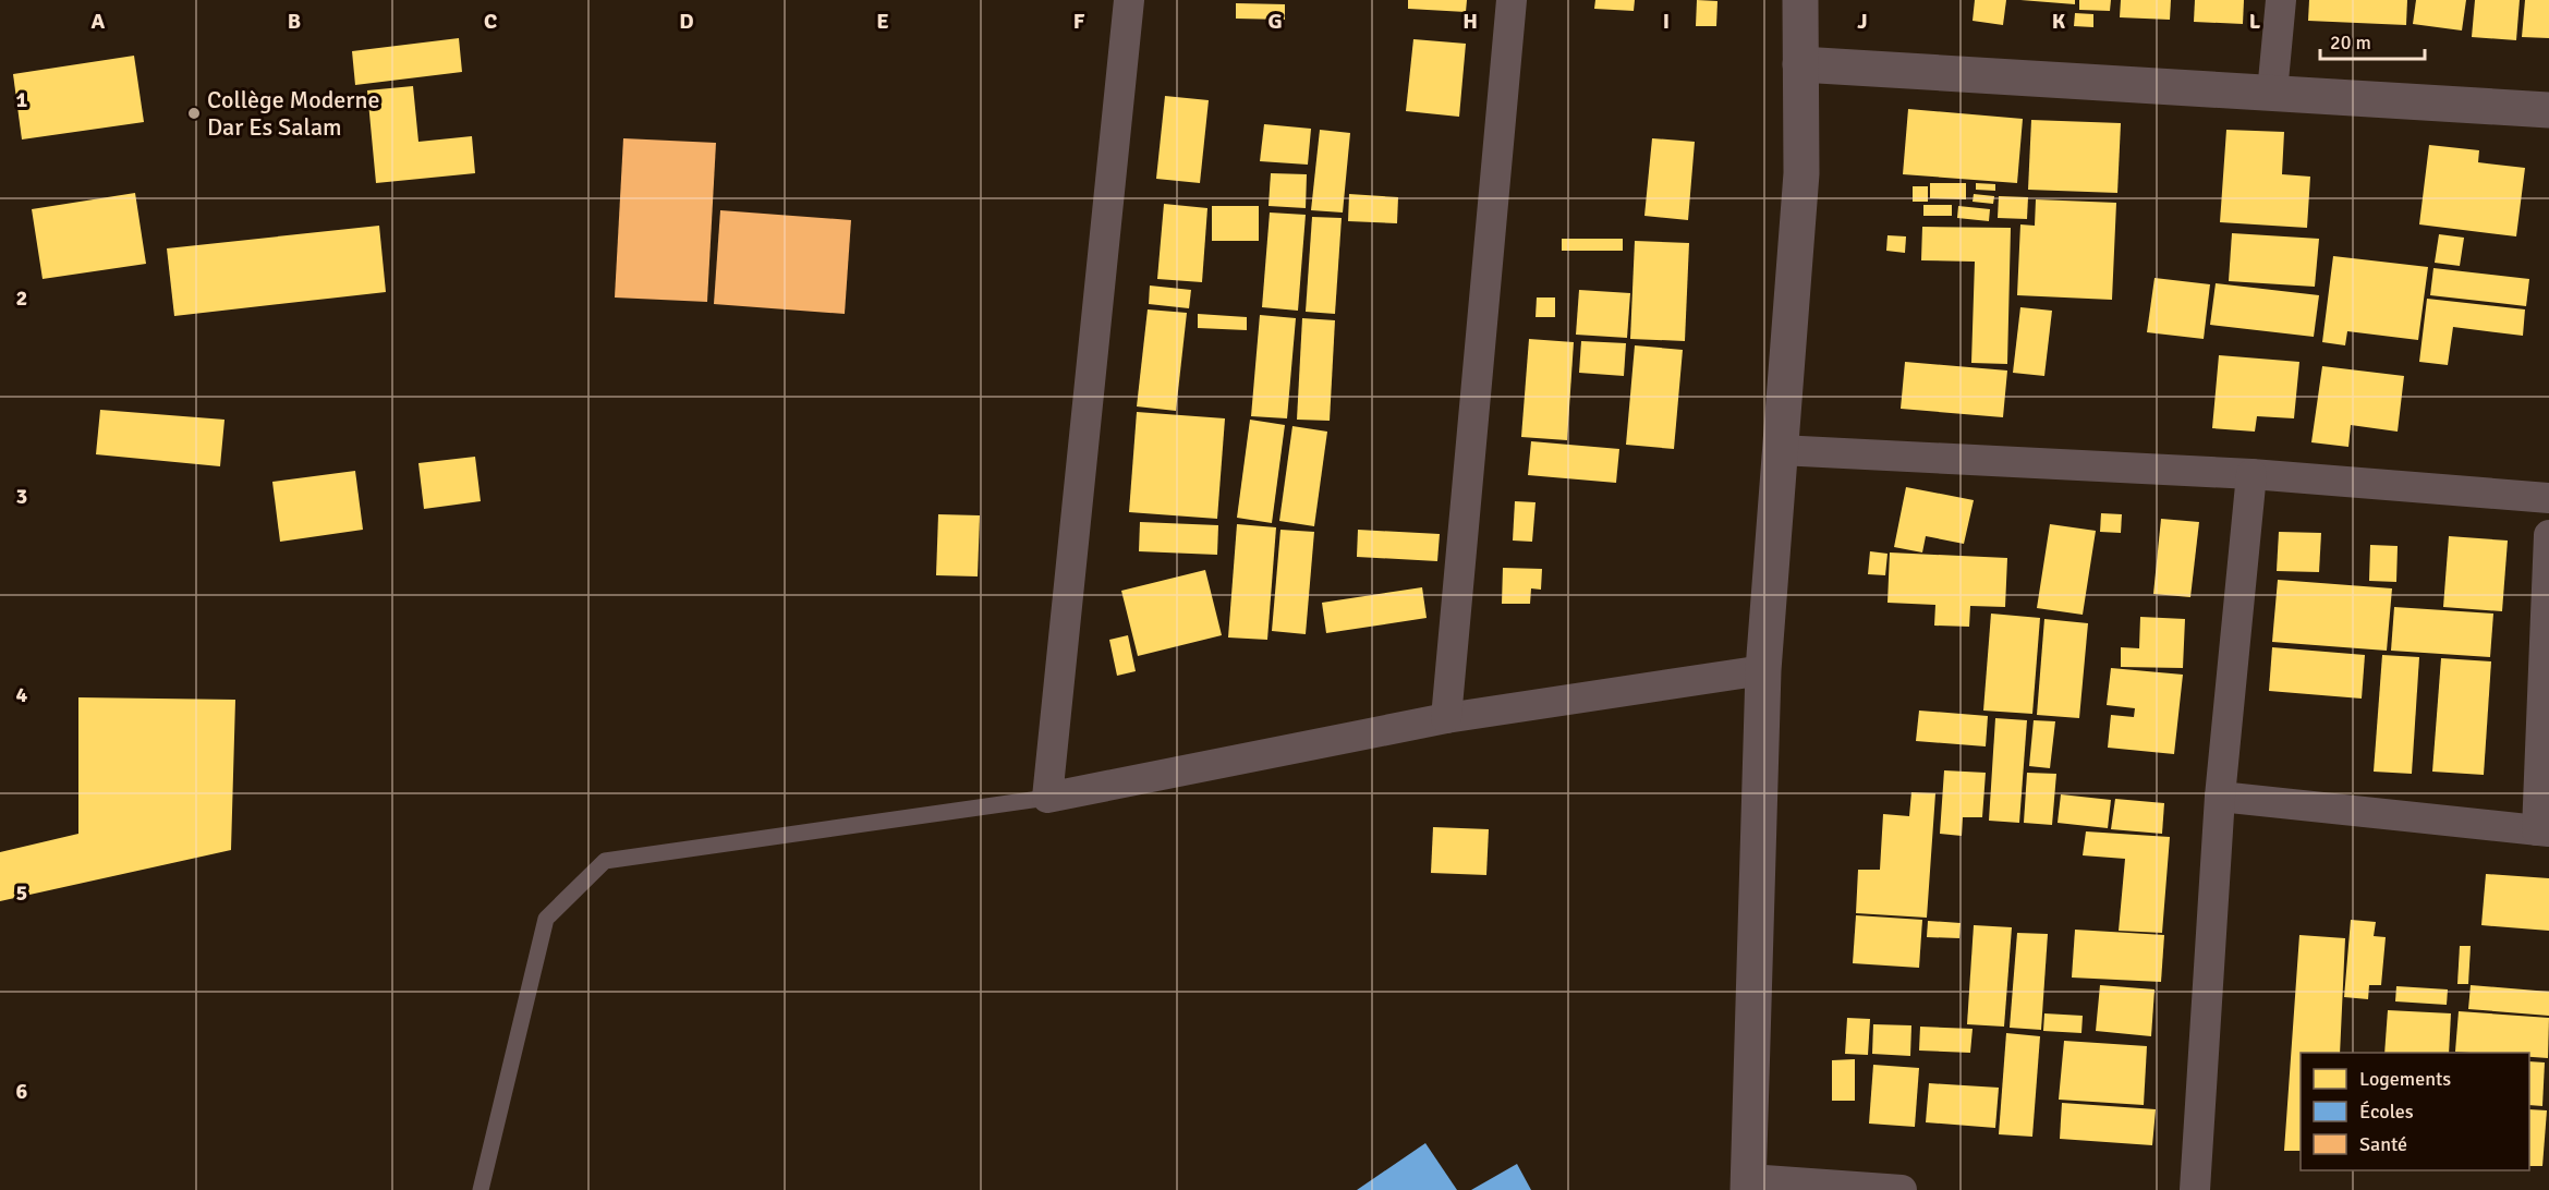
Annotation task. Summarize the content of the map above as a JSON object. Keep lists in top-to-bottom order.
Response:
{
  "places": ["Collège Moderne Dar Es Salam"],
  "legend": ["Logements", "Écoles", "Santé"],
  "scale_bar": "20 m",
  "grid": {
    "columns": [
      "A",
      "B",
      "C",
      "D",
      "E",
      "F",
      "G",
      "H",
      "I",
      "J",
      "K",
      "L"
    ],
    "rows": [
      "1",
      "2",
      "3",
      "4",
      "5",
      "6"
    ]
  }
}
